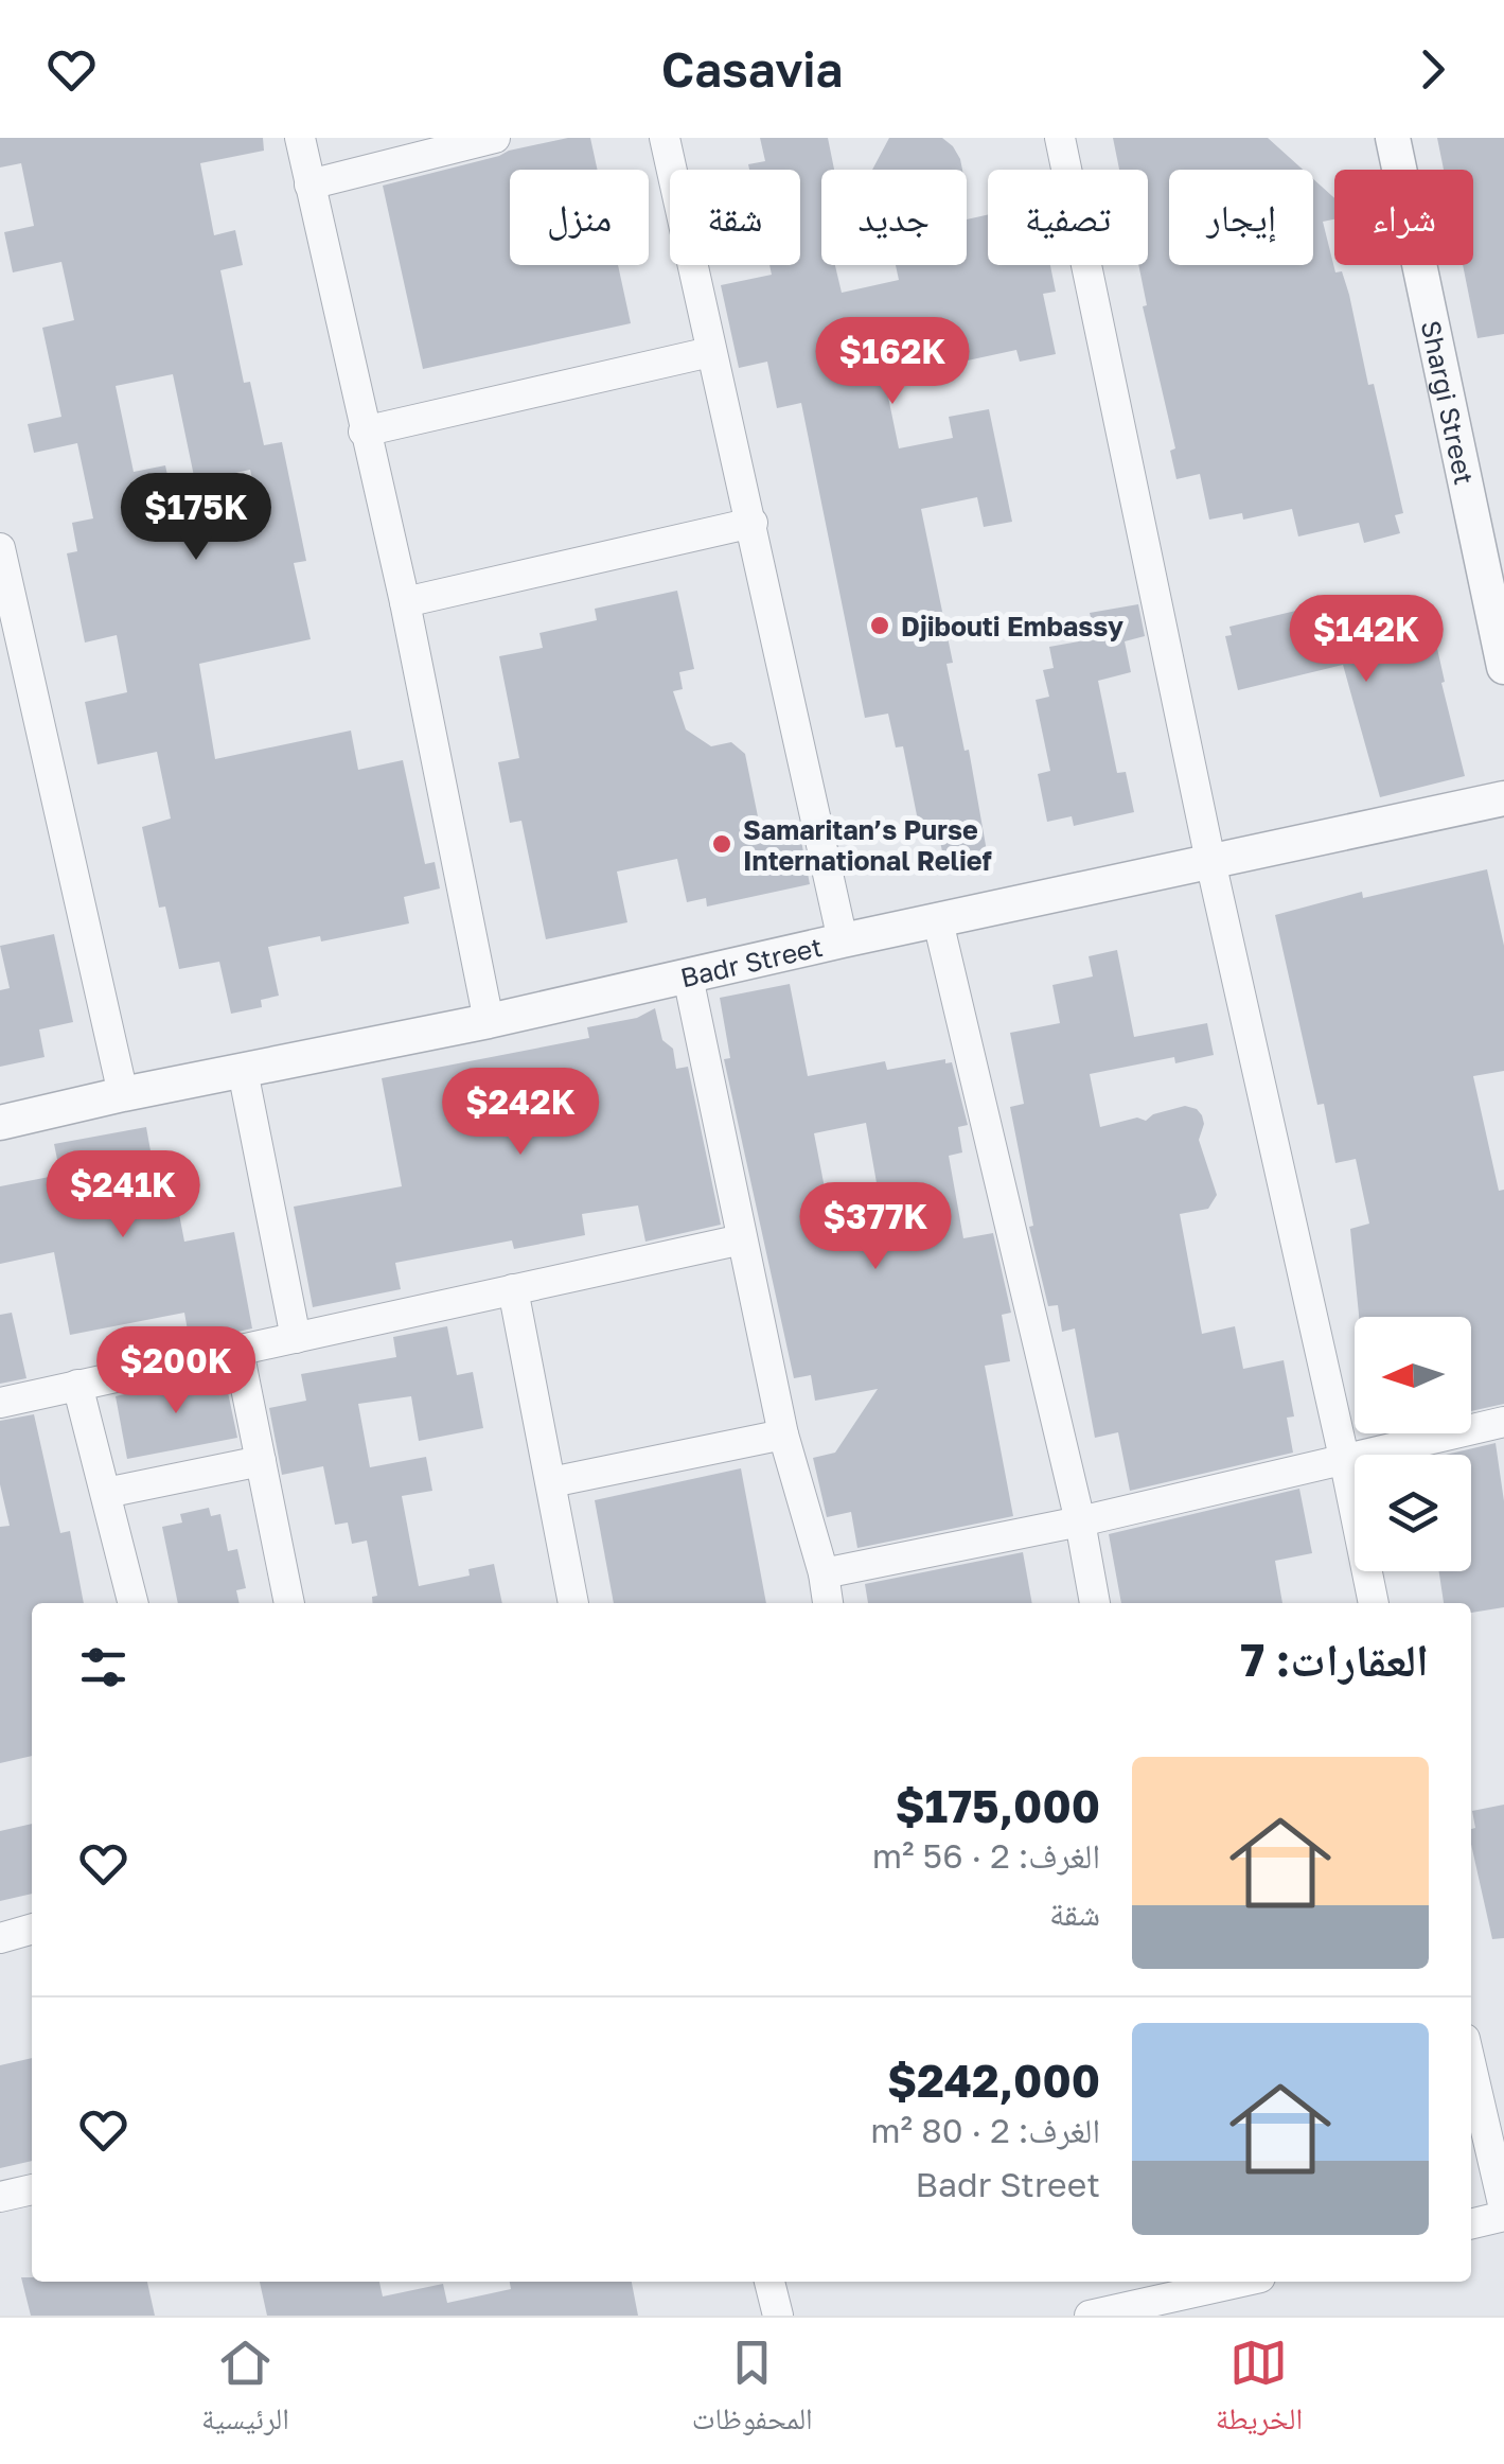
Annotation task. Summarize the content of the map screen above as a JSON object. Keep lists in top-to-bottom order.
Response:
{
  "streets": {
    "street": ["Shargi Street", "Badr Street"]
  },
  "places": ["Djibouti Embassy", "Samaritan’s Purse International Relief"],
  "north": "left",
  "page": {
    "header": "Casavia",
    "chip": [
      "شراء",
      "إيجار",
      "تصفية",
      "جديد",
      "شقة",
      "منزل"
    ],
    "price": [
      "$162K",
      "$175K",
      "$142K",
      "$242K",
      "$241K",
      "$377K",
      "$200K"
    ],
    "heading": "العقارات: 7",
    "list": [
      {
        "name": "$175,000",
        "note": "الغرف: 2 · 56 m² · شقة"
      },
      {
        "name": "$242,000",
        "note": "الغرف: 2 · 80 m² · Badr Street"
      }
    ],
    "tabs": ["الخريطة", "المحفوظات", "الرئيسية"]
  }
}
